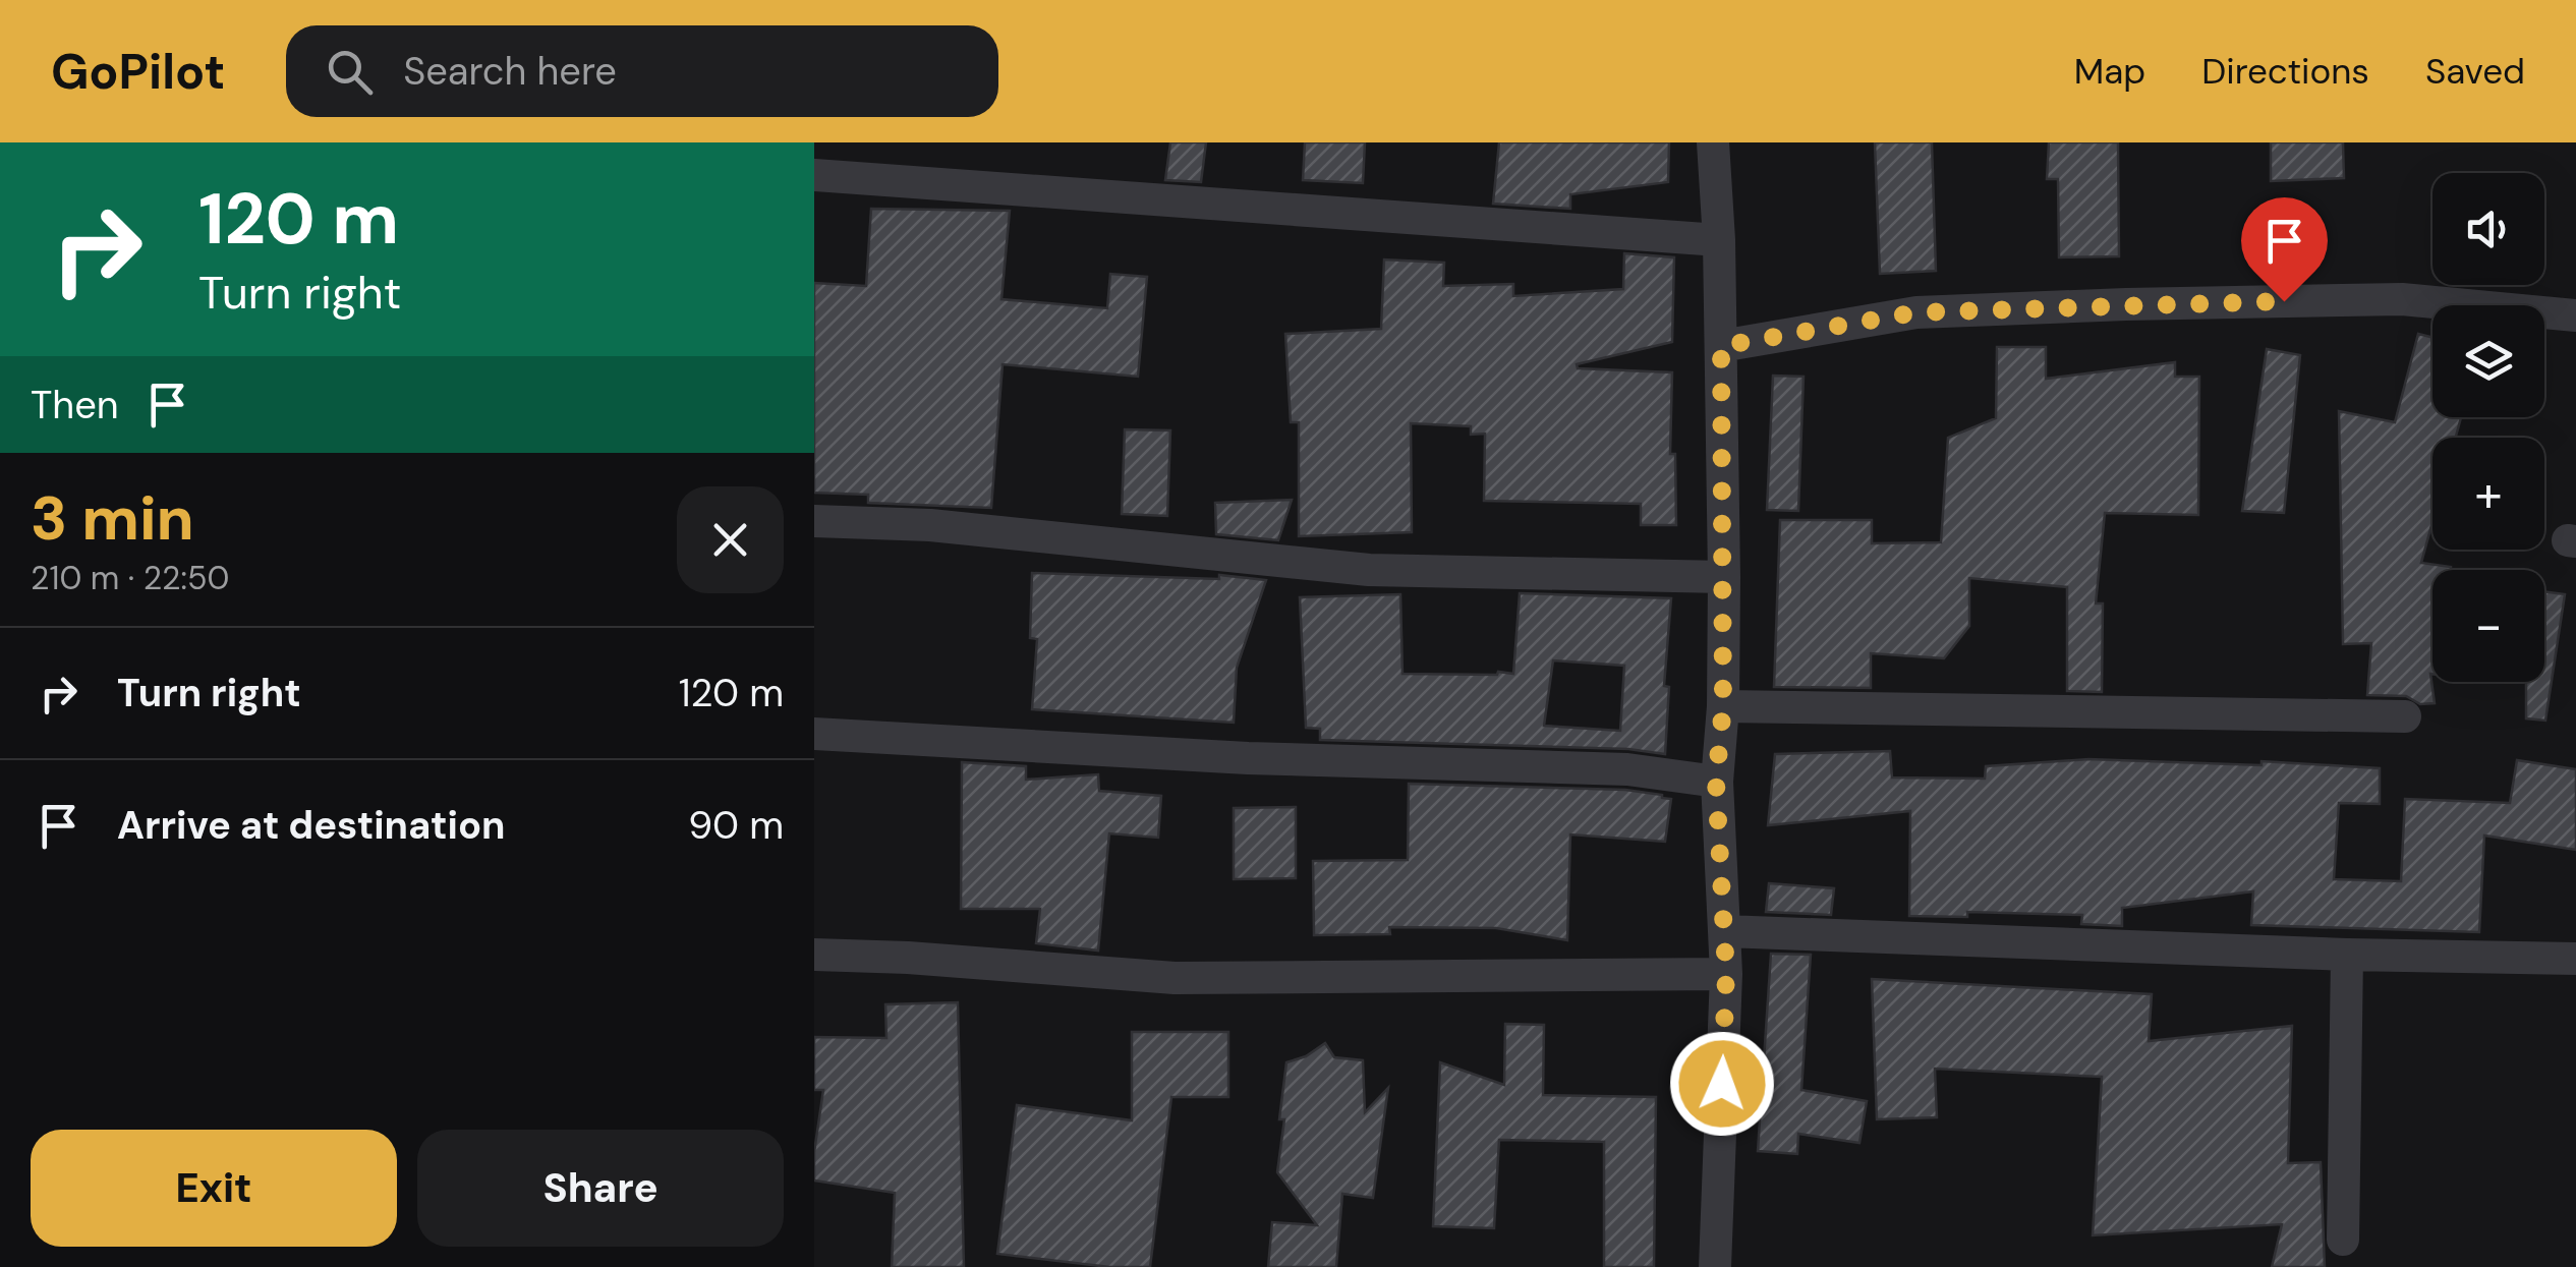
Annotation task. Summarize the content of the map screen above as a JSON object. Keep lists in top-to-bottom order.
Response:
{
  "page": {
    "header": "GoPilot",
    "search": "Search here",
    "nav": ["Map", "Directions", "Saved"],
    "turn": ["120 m", "Turn right"],
    "map_buttons": ["+", "−"],
    "then": "Then",
    "heading": ["3 min", "210 m · 22:50"],
    "list": [
      {
        "name": "Turn right",
        "value": "120 m"
      },
      {
        "name": "Arrive at destination",
        "value": "90 m"
      }
    ],
    "buttons": ["Exit", "Share"]
  }
}
